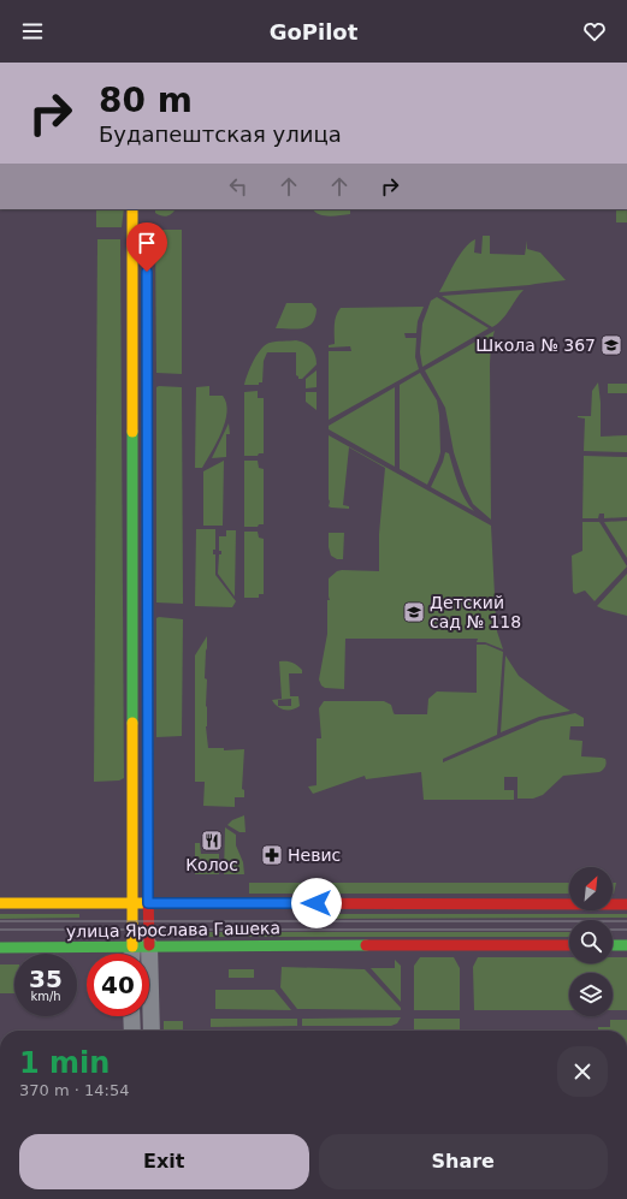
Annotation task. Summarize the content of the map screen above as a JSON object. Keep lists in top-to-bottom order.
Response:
{
  "streets": {
    "street": ["улица Ярослава Гашека"]
  },
  "places": {
    "school or university": ["Школа № 367", "Детский сад № 118"],
    "restaurant": ["Колос"],
    "pharmacy": ["Невис"]
  },
  "north": "top right",
  "page": {
    "header": "GoPilot",
    "turn": ["80 m", "Будапештская улица"],
    "speed": "35 km/h",
    "limit": "40",
    "heading": ["1 min", "370 m · 14:54"],
    "buttons": ["Exit", "Share"]
  }
}
